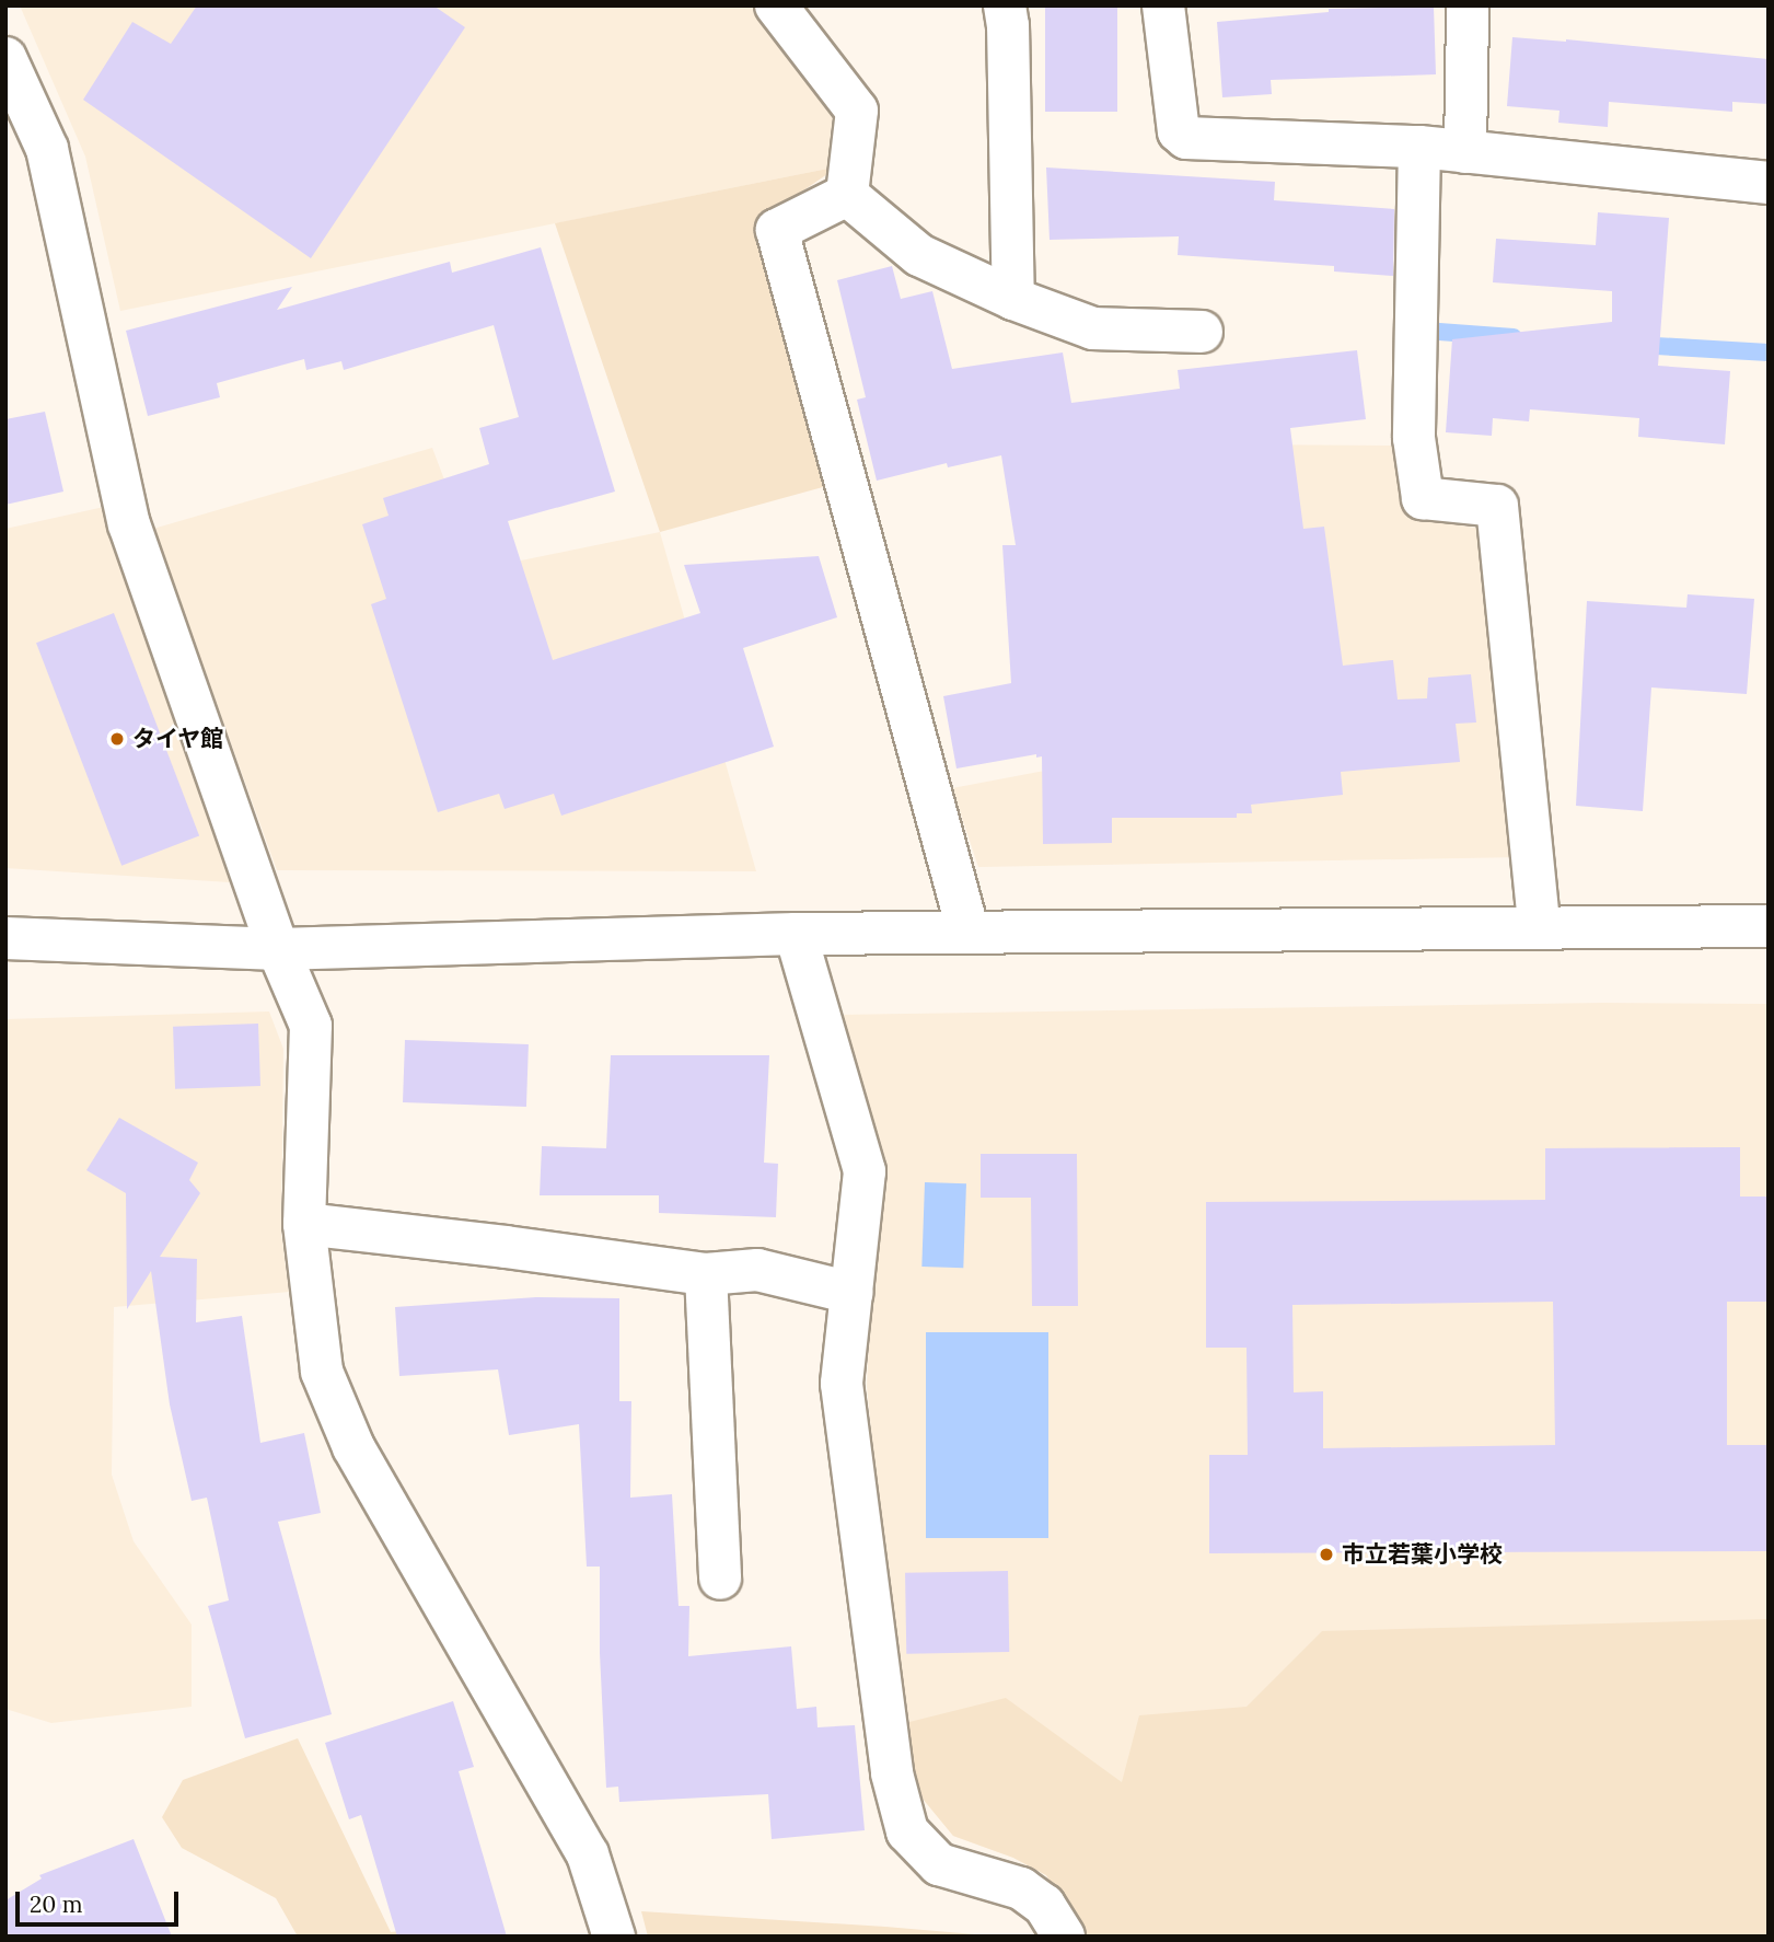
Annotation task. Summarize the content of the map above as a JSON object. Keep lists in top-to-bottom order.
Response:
{
  "places": ["タイヤ館", "市立若葉小学校"],
  "scale_bar": "20 m"
}
